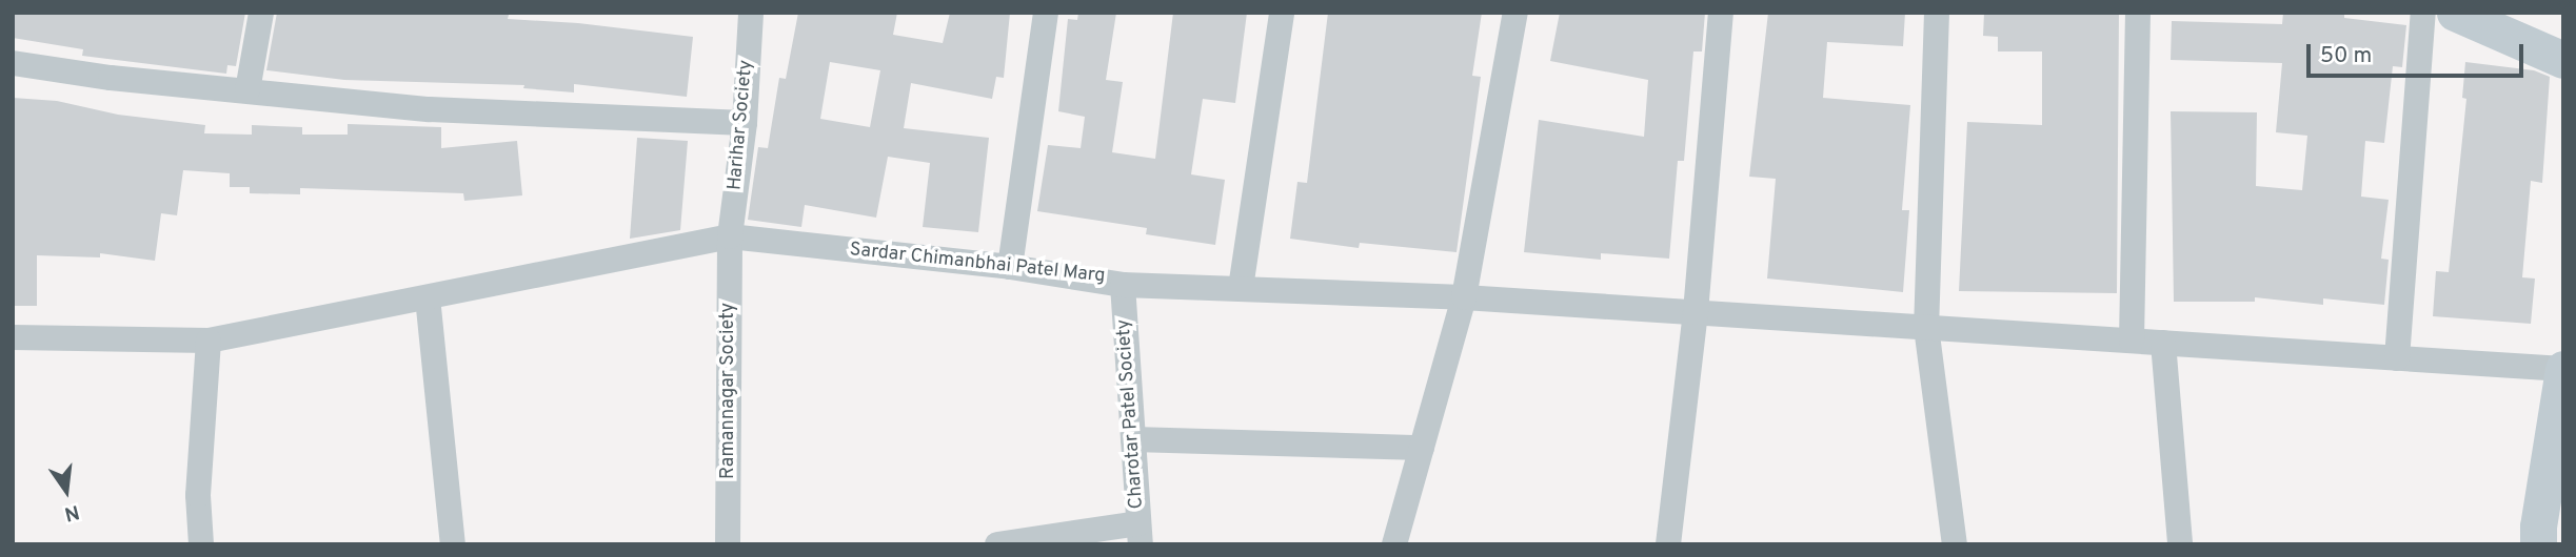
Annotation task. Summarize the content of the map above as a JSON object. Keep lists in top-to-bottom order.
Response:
{
  "streets": {
    "street": [
      "Harihar Society",
      "Sardar Chimanbhai Patel Marg",
      "Ramannagar Society",
      "Charotar Patel Society"
    ]
  },
  "crossings": [
    ["Harihar Society", "Sardar Chimanbhai Patel Marg"],
    ["Harihar Society", "Ramannagar Society"],
    ["Sardar Chimanbhai Patel Marg", "Ramannagar Society"]
  ],
  "scale_bar": "50 m",
  "north": "bottom"
}
